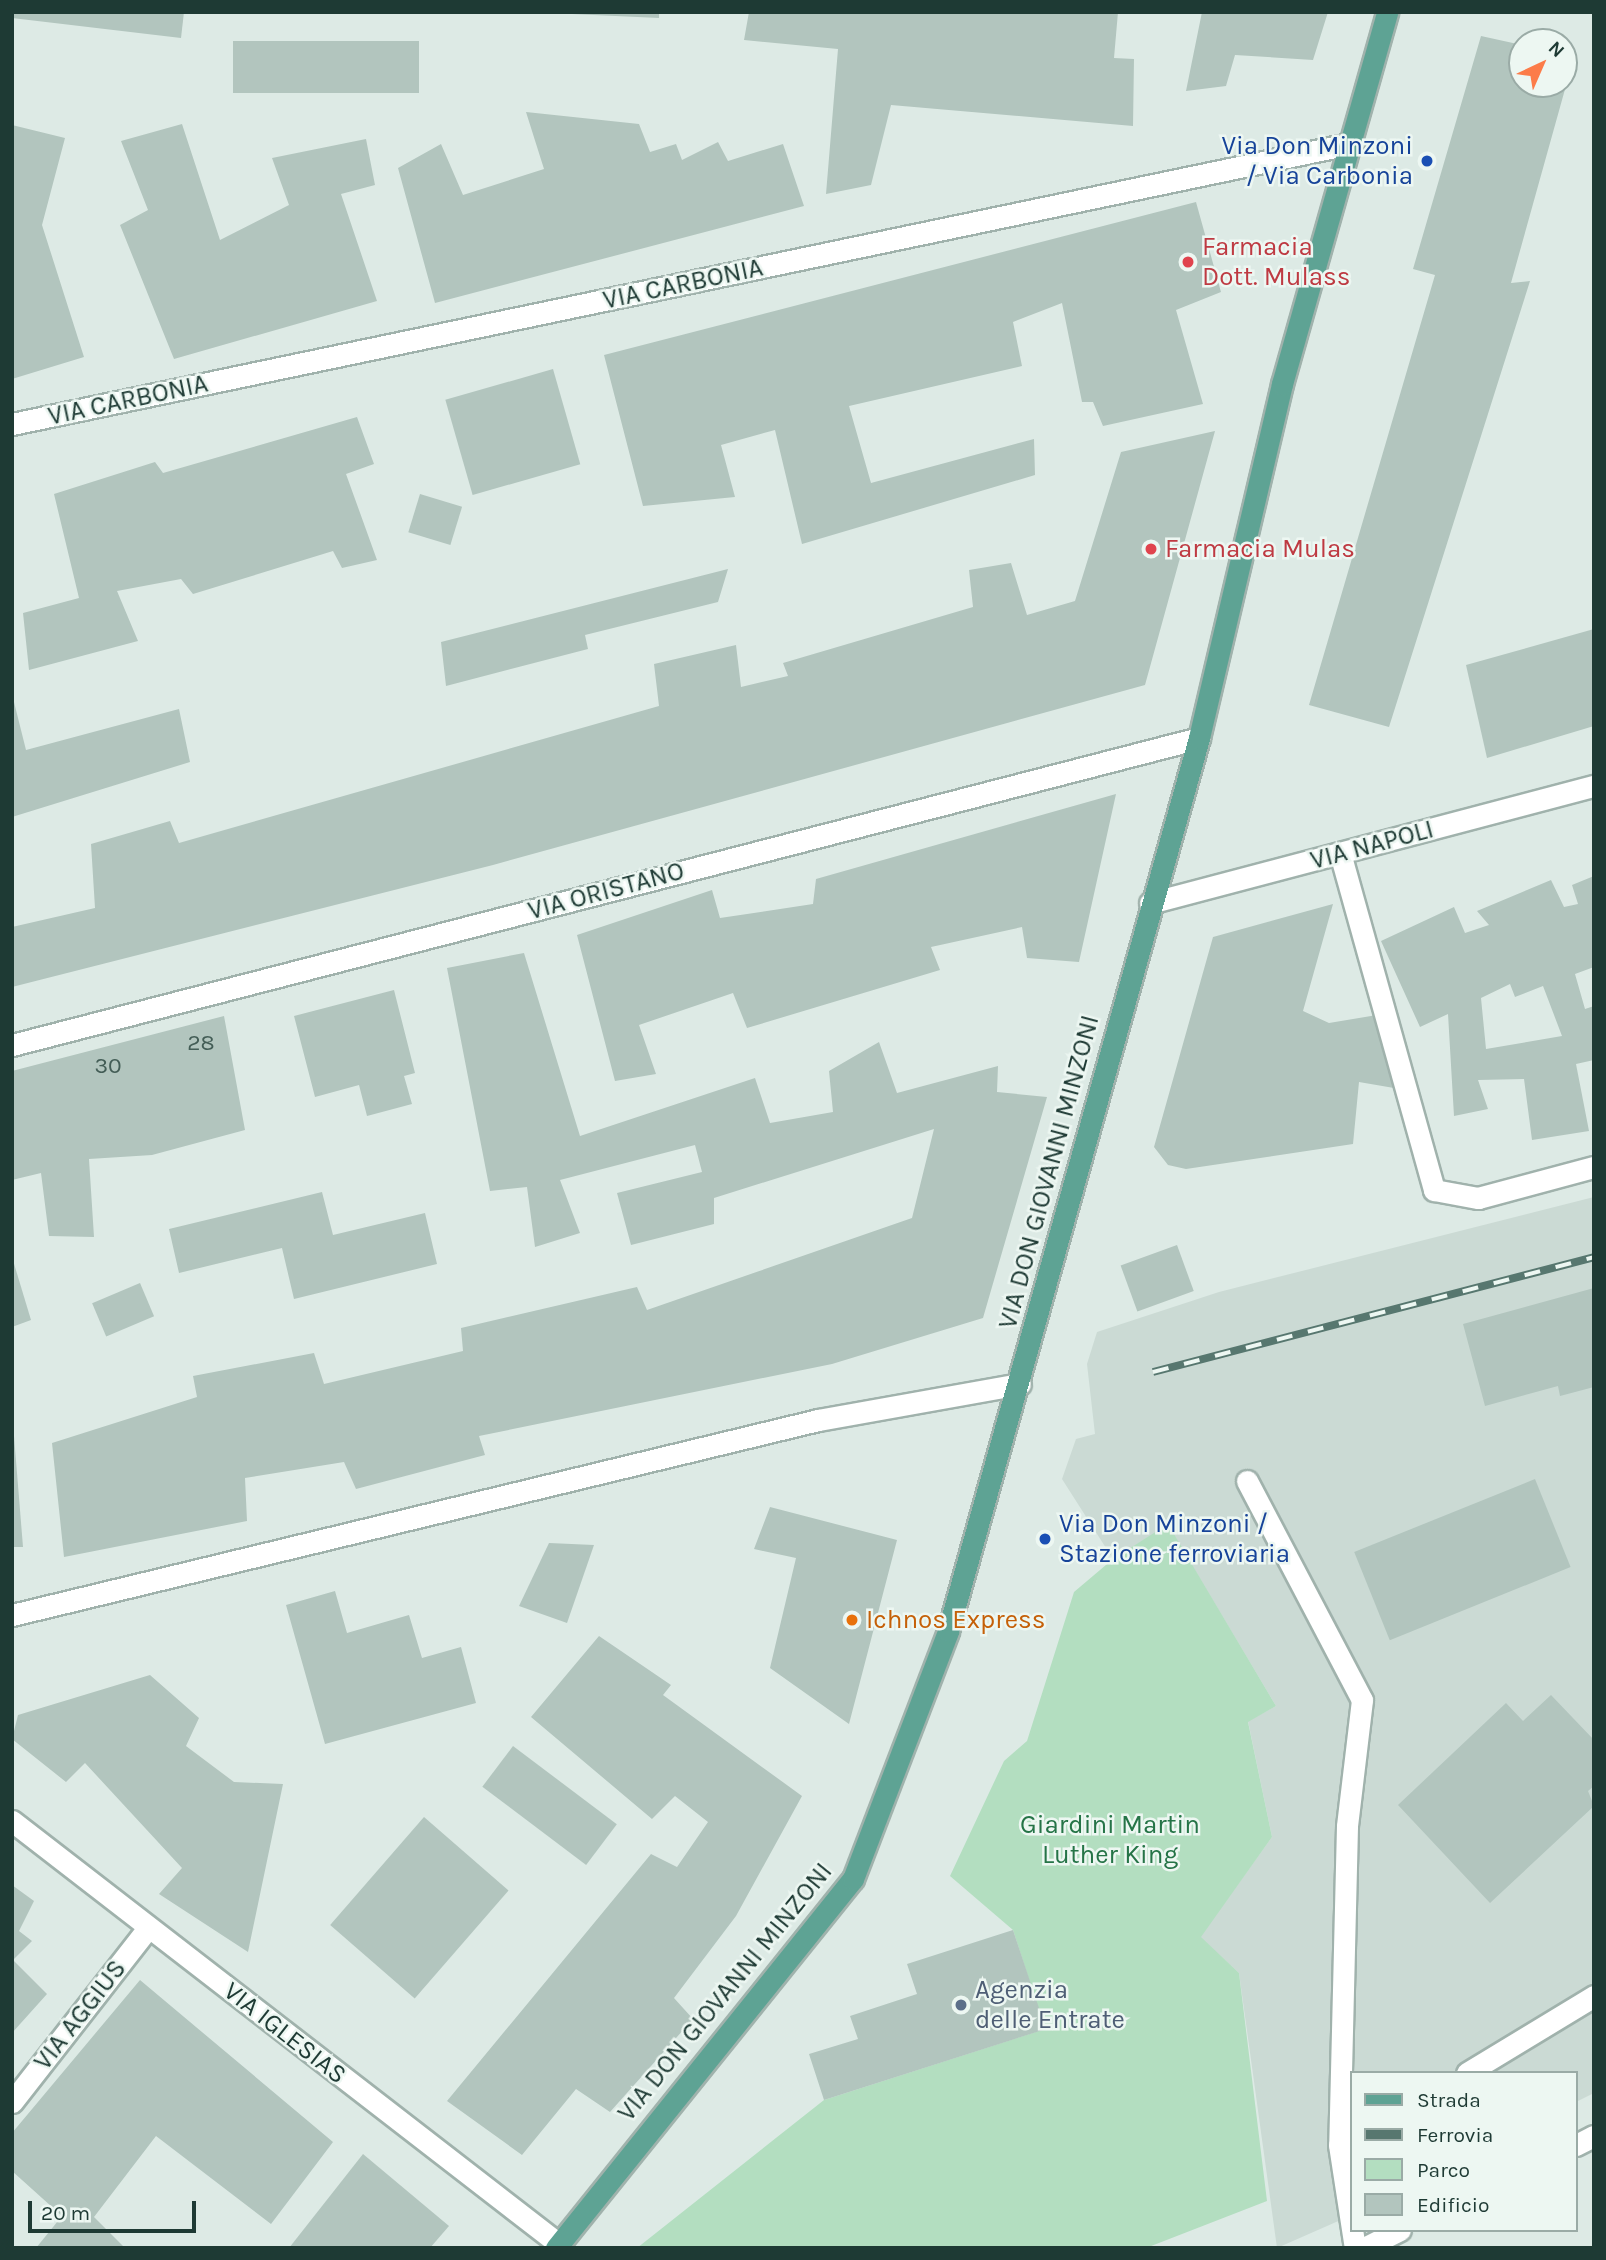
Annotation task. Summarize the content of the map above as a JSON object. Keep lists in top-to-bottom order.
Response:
{
  "streets": {
    "main road": ["VIA DON GIOVANNI MINZONI"],
    "street": [
      "VIA CARBONIA",
      "VIA NAPOLI",
      "VIA ORISTANO",
      "VIA AGGIUS",
      "VIA IGLESIAS"
    ]
  },
  "crossings": [
    ["VIA CARBONIA", "VIA DON GIOVANNI MINZONI"],
    ["VIA NAPOLI", "VIA DON GIOVANNI MINZONI"],
    ["VIA ORISTANO", "VIA DON GIOVANNI MINZONI"],
    ["VIA DON GIOVANNI MINZONI", "VIA IGLESIAS"],
    ["VIA AGGIUS", "VIA IGLESIAS"]
  ],
  "parks": ["Giardini Martin Luther King"],
  "places": [
    "Via Don Minzoni / Via Carbonia",
    "Farmacia Dott. Mulass",
    "Farmacia Mulas",
    "Via Don Minzoni / Stazione ferroviaria",
    "Ichnos Express",
    "Agenzia delle Entrate"
  ],
  "house_numbers": ["28", "30"],
  "legend": [
    "Strada",
    "Ferrovia",
    "Parco",
    "Edificio"
  ],
  "scale_bar": "20 m",
  "north": "top right"
}
